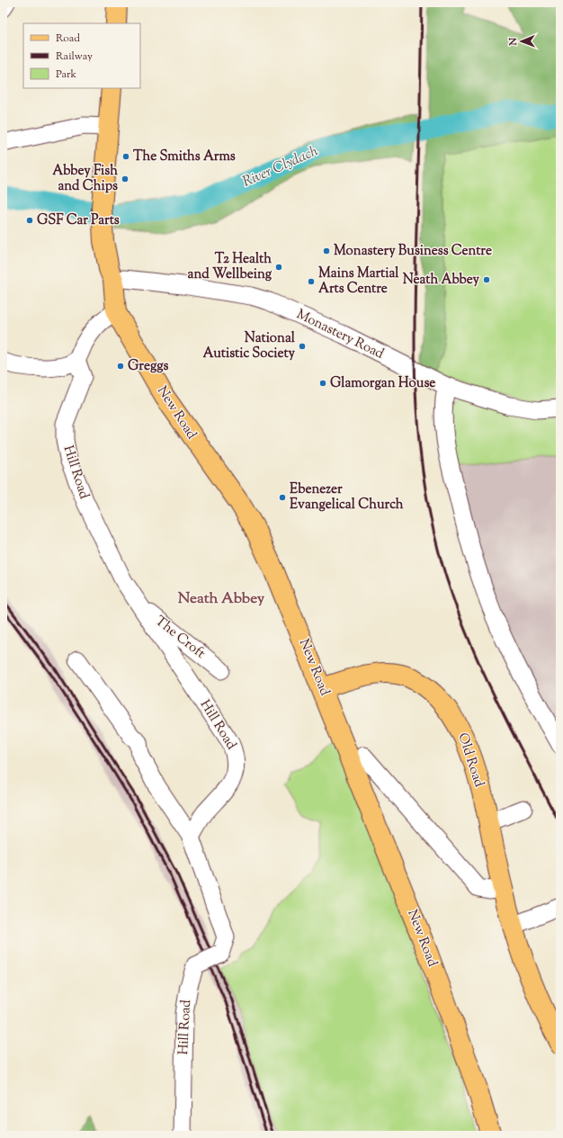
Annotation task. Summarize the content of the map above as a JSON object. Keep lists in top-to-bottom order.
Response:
{
  "streets": {
    "main road": ["New Road", "Old Road"],
    "street": ["Monastery Road", "Hill Road", "The Croft"]
  },
  "crossings": [
    ["Monastery Road", "New Road"],
    ["New Road", "Old Road"],
    ["Hill Road", "The Croft"]
  ],
  "districts": ["Neath Abbey"],
  "water": ["River Clydach"],
  "places": [
    "The Smiths Arms",
    "Abbey Fish and Chips",
    "GSF Car Parts",
    "Monastery Business Centre",
    "T2 Health and Wellbeing",
    "Neath Abbey",
    "Mains Martial Arts Centre",
    "National Autistic Society",
    "Greggs",
    "Glamorgan House",
    "Ebenezer Evangelical Church"
  ],
  "legend": ["Road", "Railway", "Park"],
  "north": "left"
}
